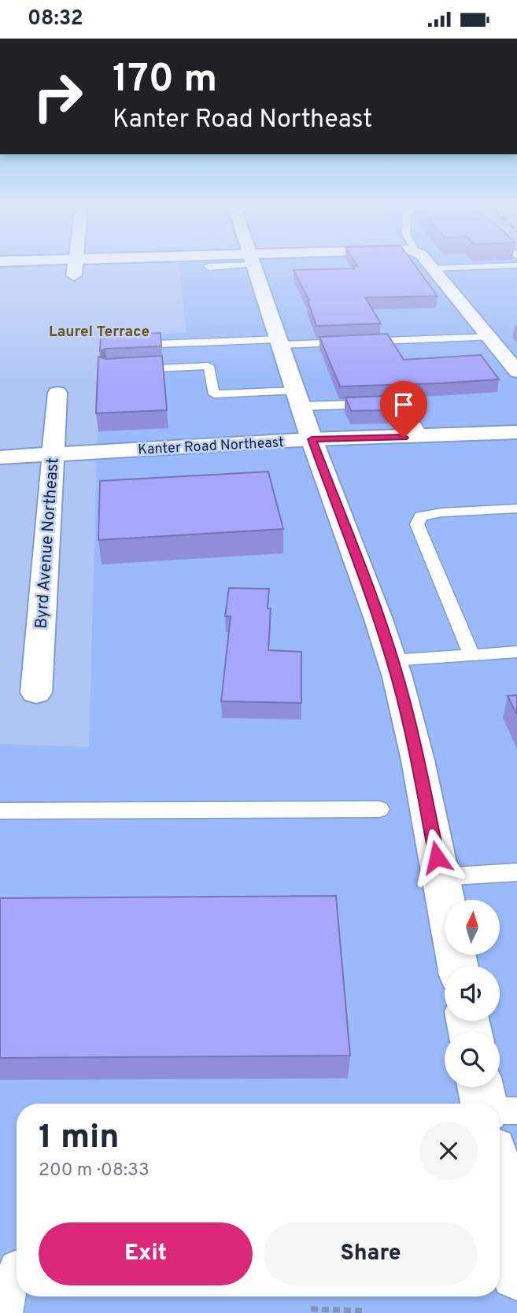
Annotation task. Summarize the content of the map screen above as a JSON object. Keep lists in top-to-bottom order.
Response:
{
  "streets": {
    "street": ["Kanter Road Northeast", "Byrd Avenue Northeast"]
  },
  "crossings": [
    ["Kanter Road Northeast", "Byrd Avenue Northeast"]
  ],
  "districts": ["Laurel Terrace"],
  "north": "top",
  "page": {
    "status": "08:32",
    "turn": ["170 m", "Kanter Road Northeast"],
    "heading": ["1 min", "200 m · 08:33"],
    "buttons": ["Exit", "Share"]
  }
}
